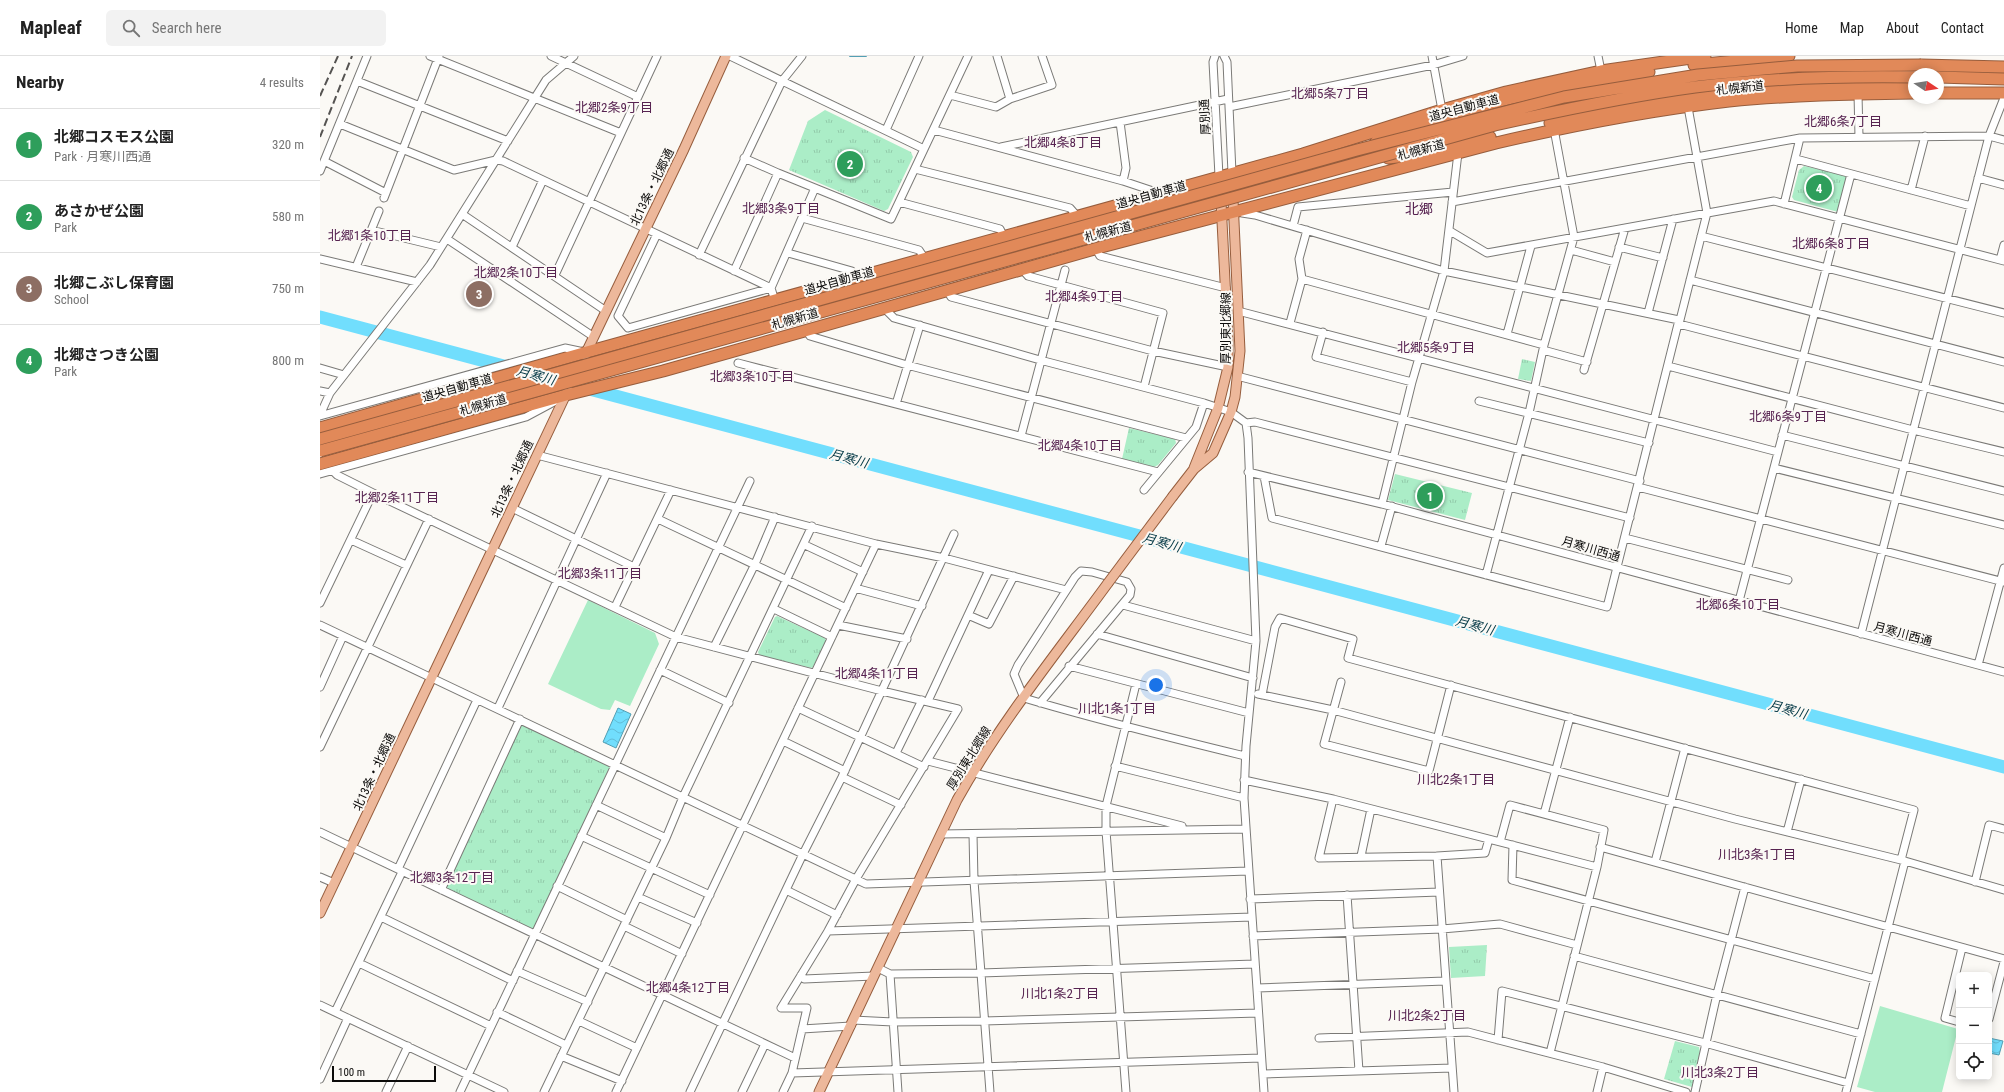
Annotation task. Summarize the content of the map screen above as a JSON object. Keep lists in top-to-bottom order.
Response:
{
  "streets": {
    "highway": ["札幌新道", "道央自動車道"],
    "main road": ["北13条・北郷通", "厚別東北郷線"],
    "street": ["厚別通", "月寒川西通"]
  },
  "crossings": [
    ["札幌新道", "厚別通"],
    ["札幌新道", "北13条・北郷通"],
    ["札幌新道", "厚別東北郷線"],
    ["厚別通", "厚別東北郷線"]
  ],
  "districts": [
    "北郷5条7丁目",
    "北郷2条9丁目",
    "北郷6条7丁目",
    "北郷4条8丁目",
    "北郷3条9丁目",
    "北郷",
    "北郷1条10丁目",
    "北郷6条8丁目",
    "北郷2条10丁目",
    "北郷4条9丁目",
    "北郷5条9丁目",
    "北郷3条10丁目",
    "北郷6条9丁目",
    "北郷4条10丁目",
    "北郷2条11丁目",
    "北郷3条11丁目",
    "北郷6条10丁目",
    "北郷4条11丁目",
    "川北1条1丁目",
    "川北2条1丁目",
    "川北3条1丁目",
    "北郷3条12丁目",
    "北郷4条12丁目",
    "川北1条2丁目",
    "川北2条2丁目",
    "川北3条2丁目"
  ],
  "water": ["月寒川"],
  "scale_bar": "100 m",
  "north": "right",
  "page": {
    "header": "Mapleaf",
    "search": "Search here",
    "nav": [
      "Home",
      "Map",
      "About",
      "Contact"
    ],
    "heading": ["Nearby", "4 results"],
    "list": [
      {
        "mark": "1",
        "name": "北郷コスモス公園",
        "note": "Park · 月寒川西通",
        "value": "320 m"
      },
      {
        "mark": "2",
        "name": "あさかぜ公園",
        "note": "Park",
        "value": "580 m"
      },
      {
        "mark": "3",
        "name": "北郷こぶし保育園",
        "note": "School",
        "value": "750 m"
      },
      {
        "mark": "4",
        "name": "北郷さつき公園",
        "note": "Park",
        "value": "800 m"
      }
    ],
    "pins": [
      "2",
      "4",
      "3",
      "1"
    ],
    "map_buttons": ["+", "−"],
    "scale": "100 m"
  }
}
